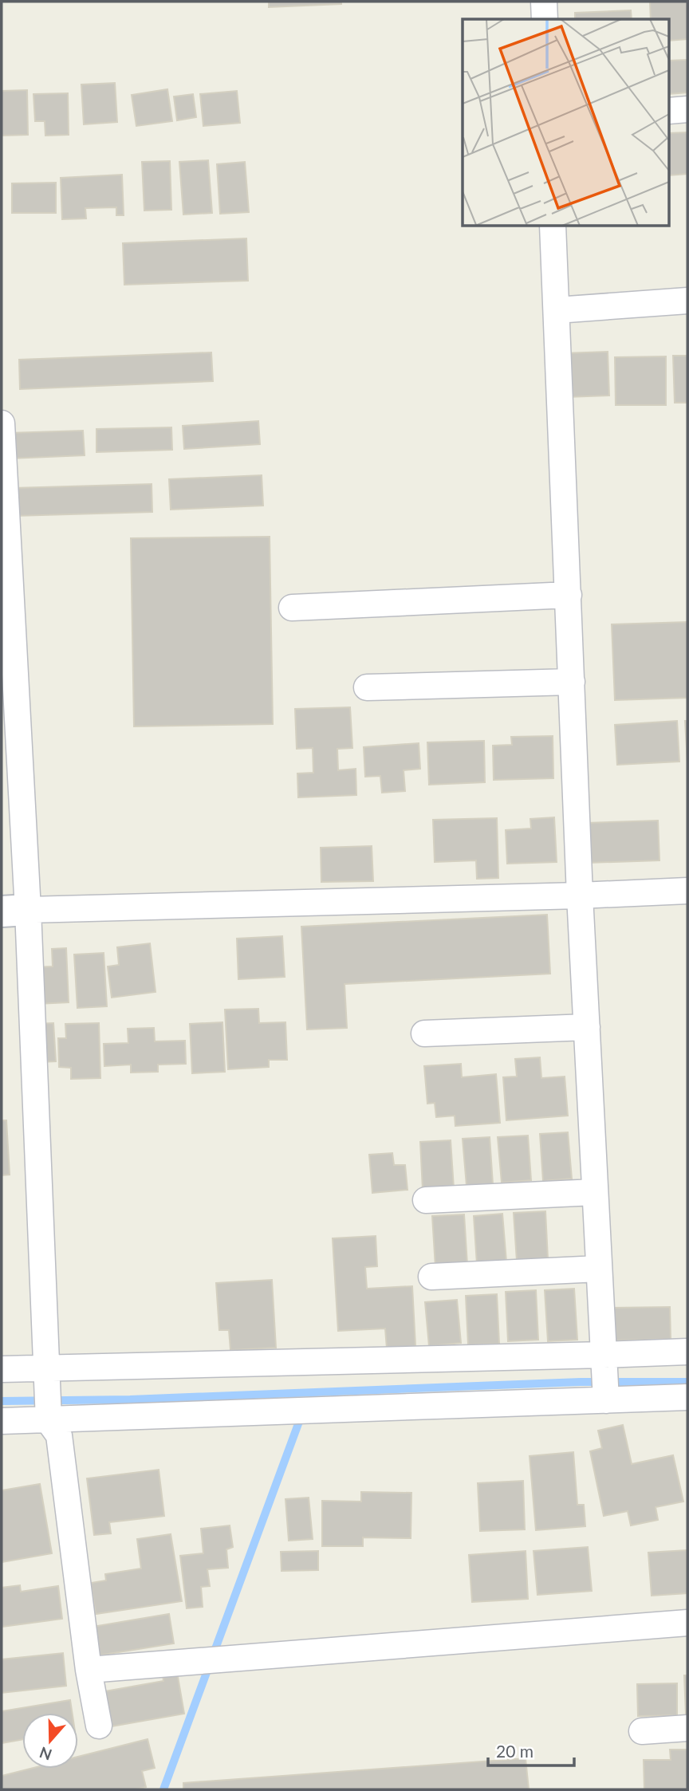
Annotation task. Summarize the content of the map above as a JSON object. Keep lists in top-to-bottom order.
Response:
{
  "scale_bar": "20 m",
  "north": "bottom"
}
